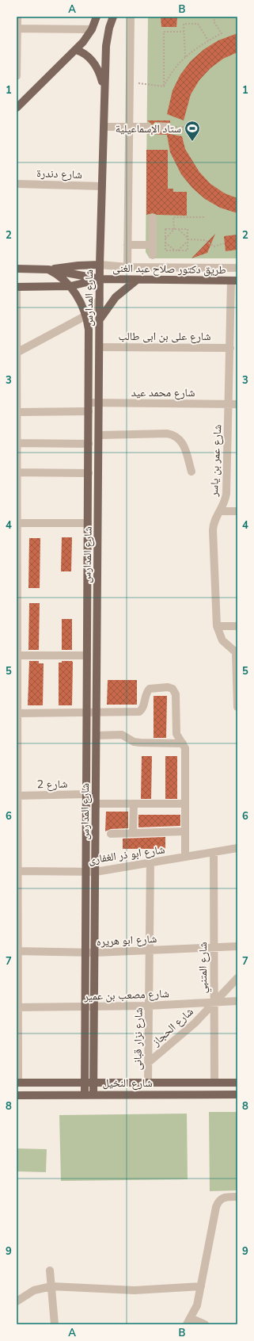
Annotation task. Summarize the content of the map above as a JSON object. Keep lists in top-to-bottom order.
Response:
{
  "streets": {
    "main road": ["طريق دكتور صلاح عبد الغنى", "شارع المدارس", "شارع النخيل"],
    "street": [
      "شارع دندرة",
      "شارع على بن ابى طالب",
      "شارع محمد عيد",
      "شارع عمر بن ياسر",
      "شارع 2",
      "شارع ابو ذر الغفارى",
      "شارع ابو هريره",
      "شارع المتنبي",
      "شارع مصعب بن عمير",
      "شارع الحجاز",
      "شارع نزار قبانى"
    ]
  },
  "crossings": [
    ["شارع دندرة", "شارع المدارس"],
    ["طريق دكتور صلاح عبد الغنى", "شارع المدارس"],
    ["طريق دكتور صلاح عبد الغنى", "شارع عمر بن ياسر"],
    ["شارع المدارس", "شارع على بن ابى طالب"],
    ["شارع المدارس", "شارع محمد عيد"],
    ["شارع المدارس", "شارع 2"],
    ["شارع المدارس", "شارع ابو ذر الغفارى"],
    ["شارع المدارس", "شارع ابو هريره"],
    ["شارع المدارس", "شارع مصعب بن عمير"],
    ["شارع المدارس", "شارع النخيل"],
    ["شارع على بن ابى طالب", "شارع عمر بن ياسر"],
    ["شارع محمد عيد", "شارع عمر بن ياسر"],
    ["شارع ابو ذر الغفارى", "شارع المتنبي"],
    ["شارع ابو ذر الغفارى", "شارع نزار قبانى"],
    ["شارع ابو هريره", "شارع المتنبي"],
    ["شارع ابو هريره", "شارع نزار قبانى"],
    ["شارع المتنبي", "شارع مصعب بن عمير"],
    ["شارع المتنبي", "شارع الحجاز"],
    ["شارع المتنبي", "شارع النخيل"],
    ["شارع مصعب بن عمير", "شارع الحجاز"],
    ["شارع مصعب بن عمير", "شارع نزار قبانى"],
    ["شارع الحجاز", "شارع نزار قبانى"],
    ["شارع نزار قبانى", "شارع النخيل"]
  ],
  "places": {
    "sports": ["ستاد الإسماعيلية"]
  },
  "grid": {
    "columns": ["A", "B"],
    "rows": [
      "1",
      "2",
      "3",
      "4",
      "5",
      "6",
      "7",
      "8",
      "9"
    ]
  }
}
